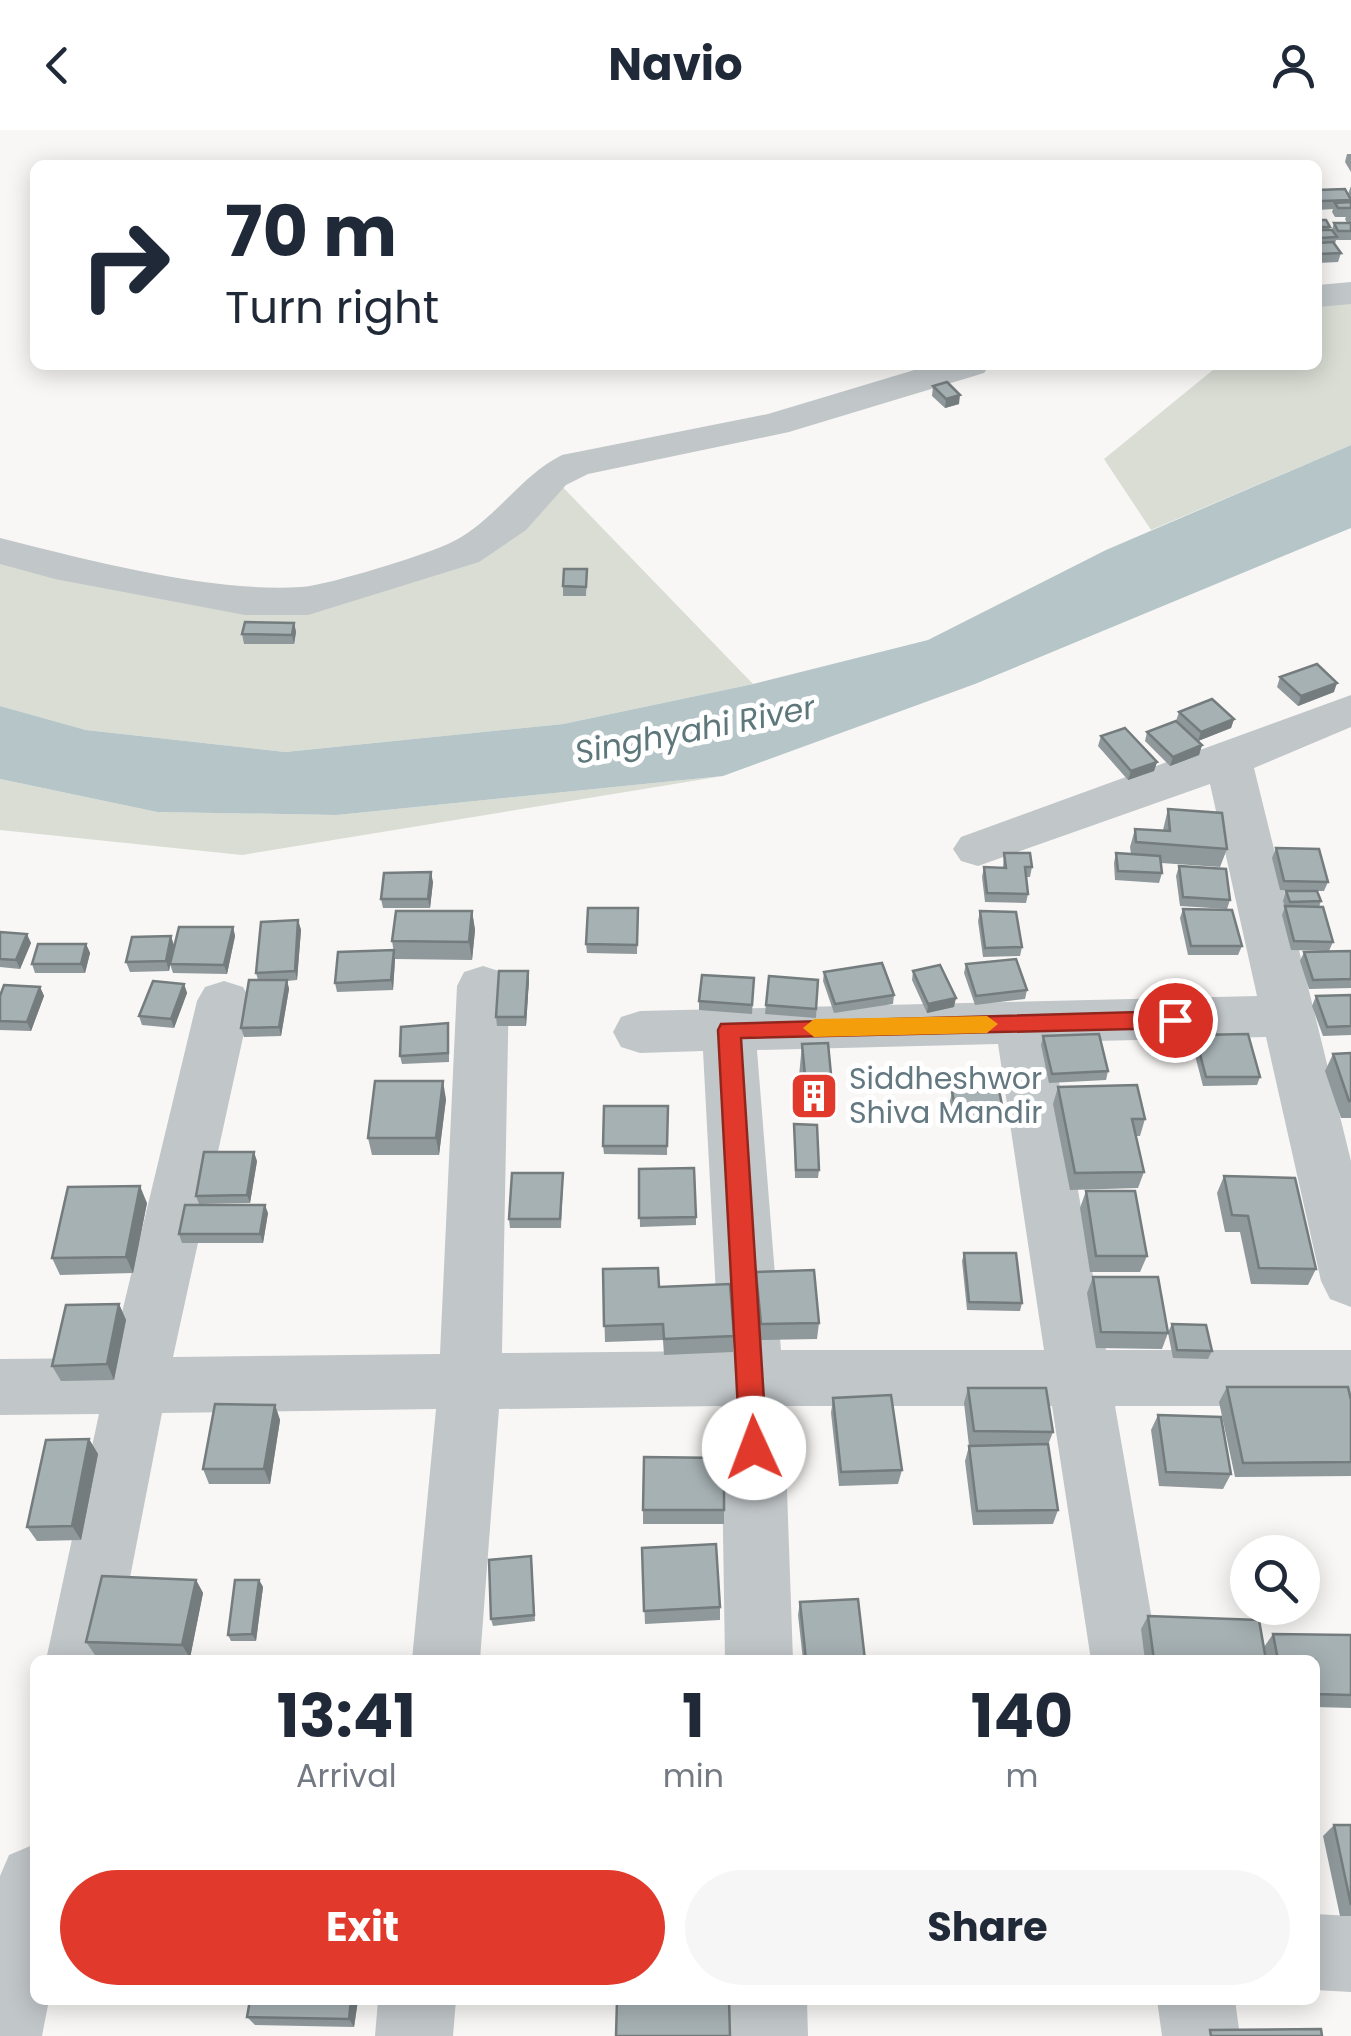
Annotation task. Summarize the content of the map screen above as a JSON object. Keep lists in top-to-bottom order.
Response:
{
  "water": ["Singhyahi River"],
  "places": {
    "building": ["Siddheshwor Shiva Mandir"]
  },
  "page": {
    "header": "Navio",
    "turn": ["70 m", "Turn right"],
    "eta": [
      "13:41",
      "Arrival",
      "1",
      "min",
      "140",
      "m"
    ],
    "buttons": ["Exit", "Share"]
  }
}
